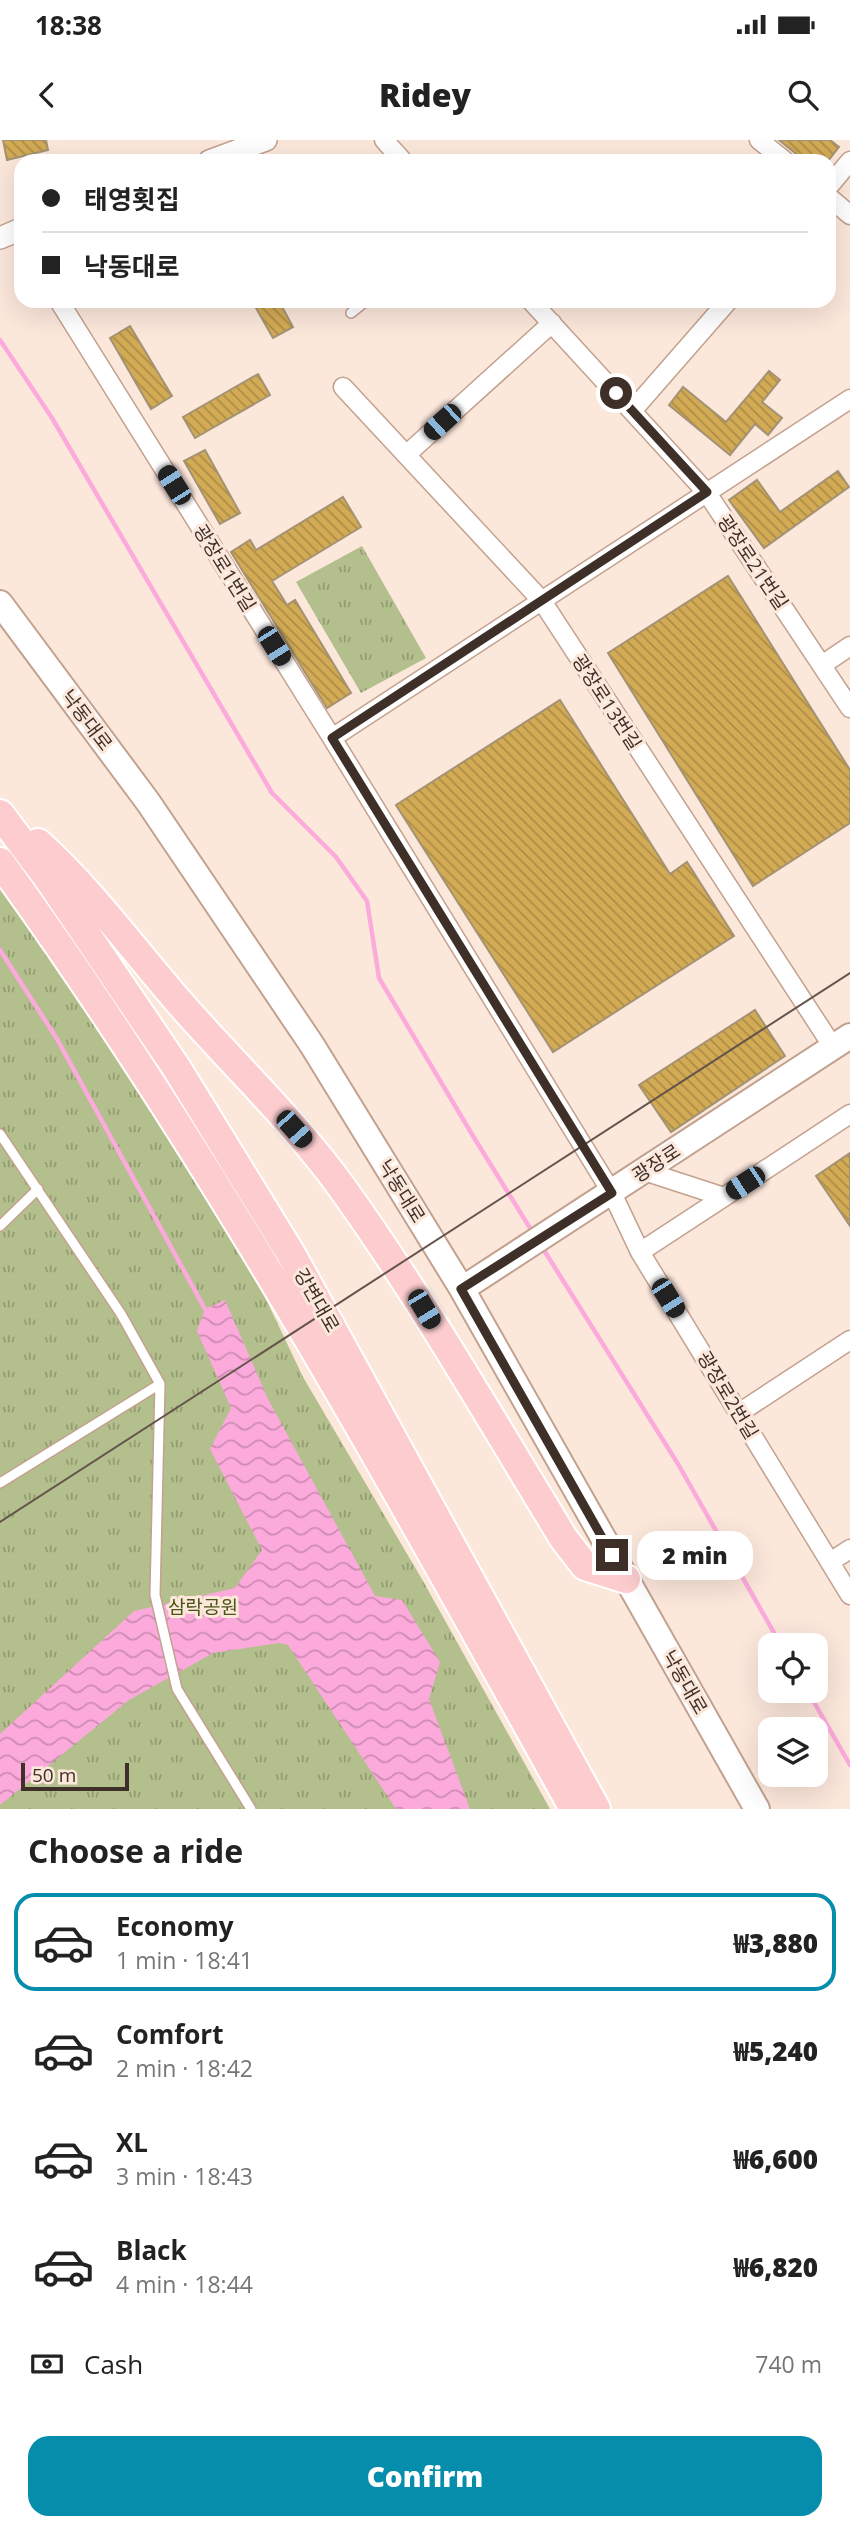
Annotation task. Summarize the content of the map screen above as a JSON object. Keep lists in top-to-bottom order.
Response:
{
  "streets": {
    "highway": ["강변대로"],
    "main road": ["낙동대로", "광장로"],
    "street": [
      "광장로21번길",
      "광장로1번길",
      "광장로13번길",
      "광장로2번길"
    ]
  },
  "crossings": [
    ["광장로1번길", "광장로"],
    ["광장로1번길", "광장로2번길"],
    ["광장로13번길", "광장로"],
    ["낙동대로", "광장로"],
    ["광장로", "광장로2번길"]
  ],
  "parks": ["삼락공원"],
  "scale_bar": "50 m",
  "page": {
    "status": "18:38",
    "header": "Ridey",
    "banner": ["태영횟집", "낙동대로"],
    "bubble": "2 min",
    "scale": "50 m",
    "heading": "Choose a ride",
    "list": [
      {
        "name": "Economy",
        "note": "1 min · 18:41",
        "value": "₩3,880"
      },
      {
        "name": "Comfort",
        "note": "2 min · 18:42",
        "value": "₩5,240"
      },
      {
        "name": "XL",
        "note": "3 min · 18:43",
        "value": "₩6,600"
      },
      {
        "name": "Black",
        "note": "4 min · 18:44",
        "value": "₩6,820"
      }
    ],
    "pay": ["Cash", "740 m"],
    "buttons": "Confirm"
  }
}
